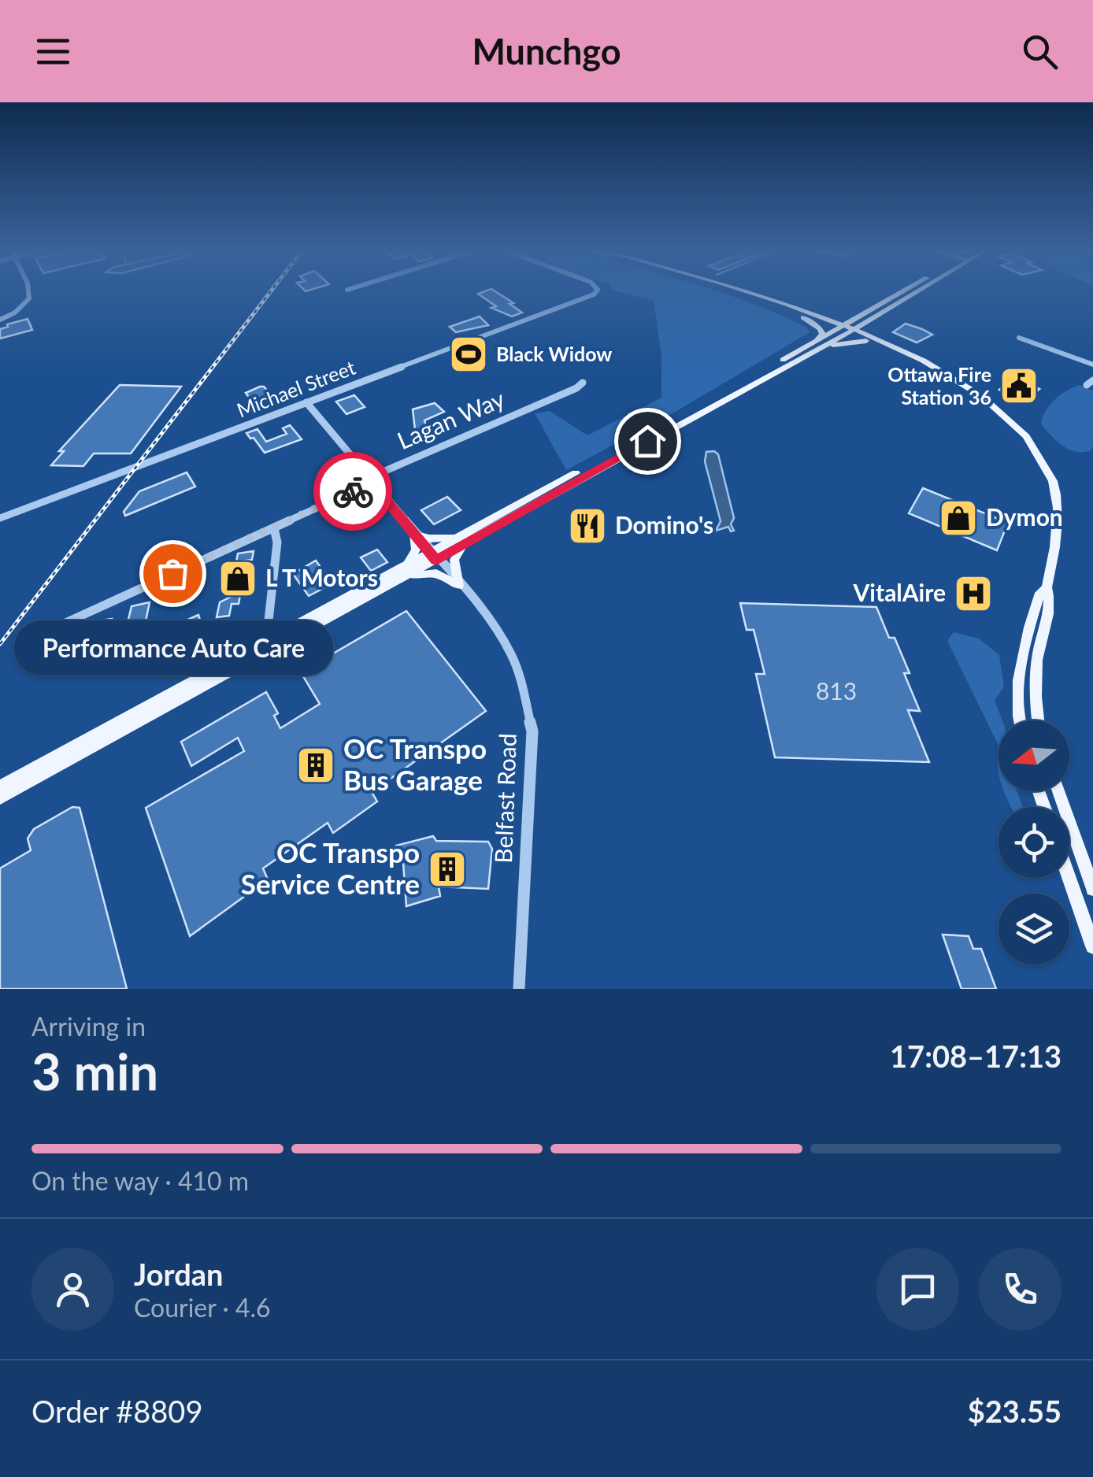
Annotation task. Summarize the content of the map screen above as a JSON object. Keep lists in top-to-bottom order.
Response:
{
  "streets": {
    "street": ["Michael Street", "Lagan Way", "Belfast Road"]
  },
  "crossings": [
    ["Michael Street", "Belfast Road"],
    ["Lagan Way", "Belfast Road"]
  ],
  "places": {
    "sports": ["Black Widow"],
    "public building": ["Ottawa Fire Station 36"],
    "shop": ["Dymon", "L T Motors"],
    "restaurant": ["Domino's"],
    "other": ["Performance Auto Care"],
    "hospital": ["VitalAire"],
    "building": ["OC Transpo Bus Garage", "OC Transpo Service Centre"]
  },
  "house_numbers": ["813"],
  "north": "left",
  "page": {
    "header": "Munchgo",
    "bubble": "Performance Auto Care",
    "heading": ["3 min", "Arriving in", "17:08–17:13"],
    "panel": [
      "Jordan",
      "Courier · 4.6",
      "Order #8809",
      "$23.55"
    ],
    "bar": "On the way · 410 m"
  }
}
